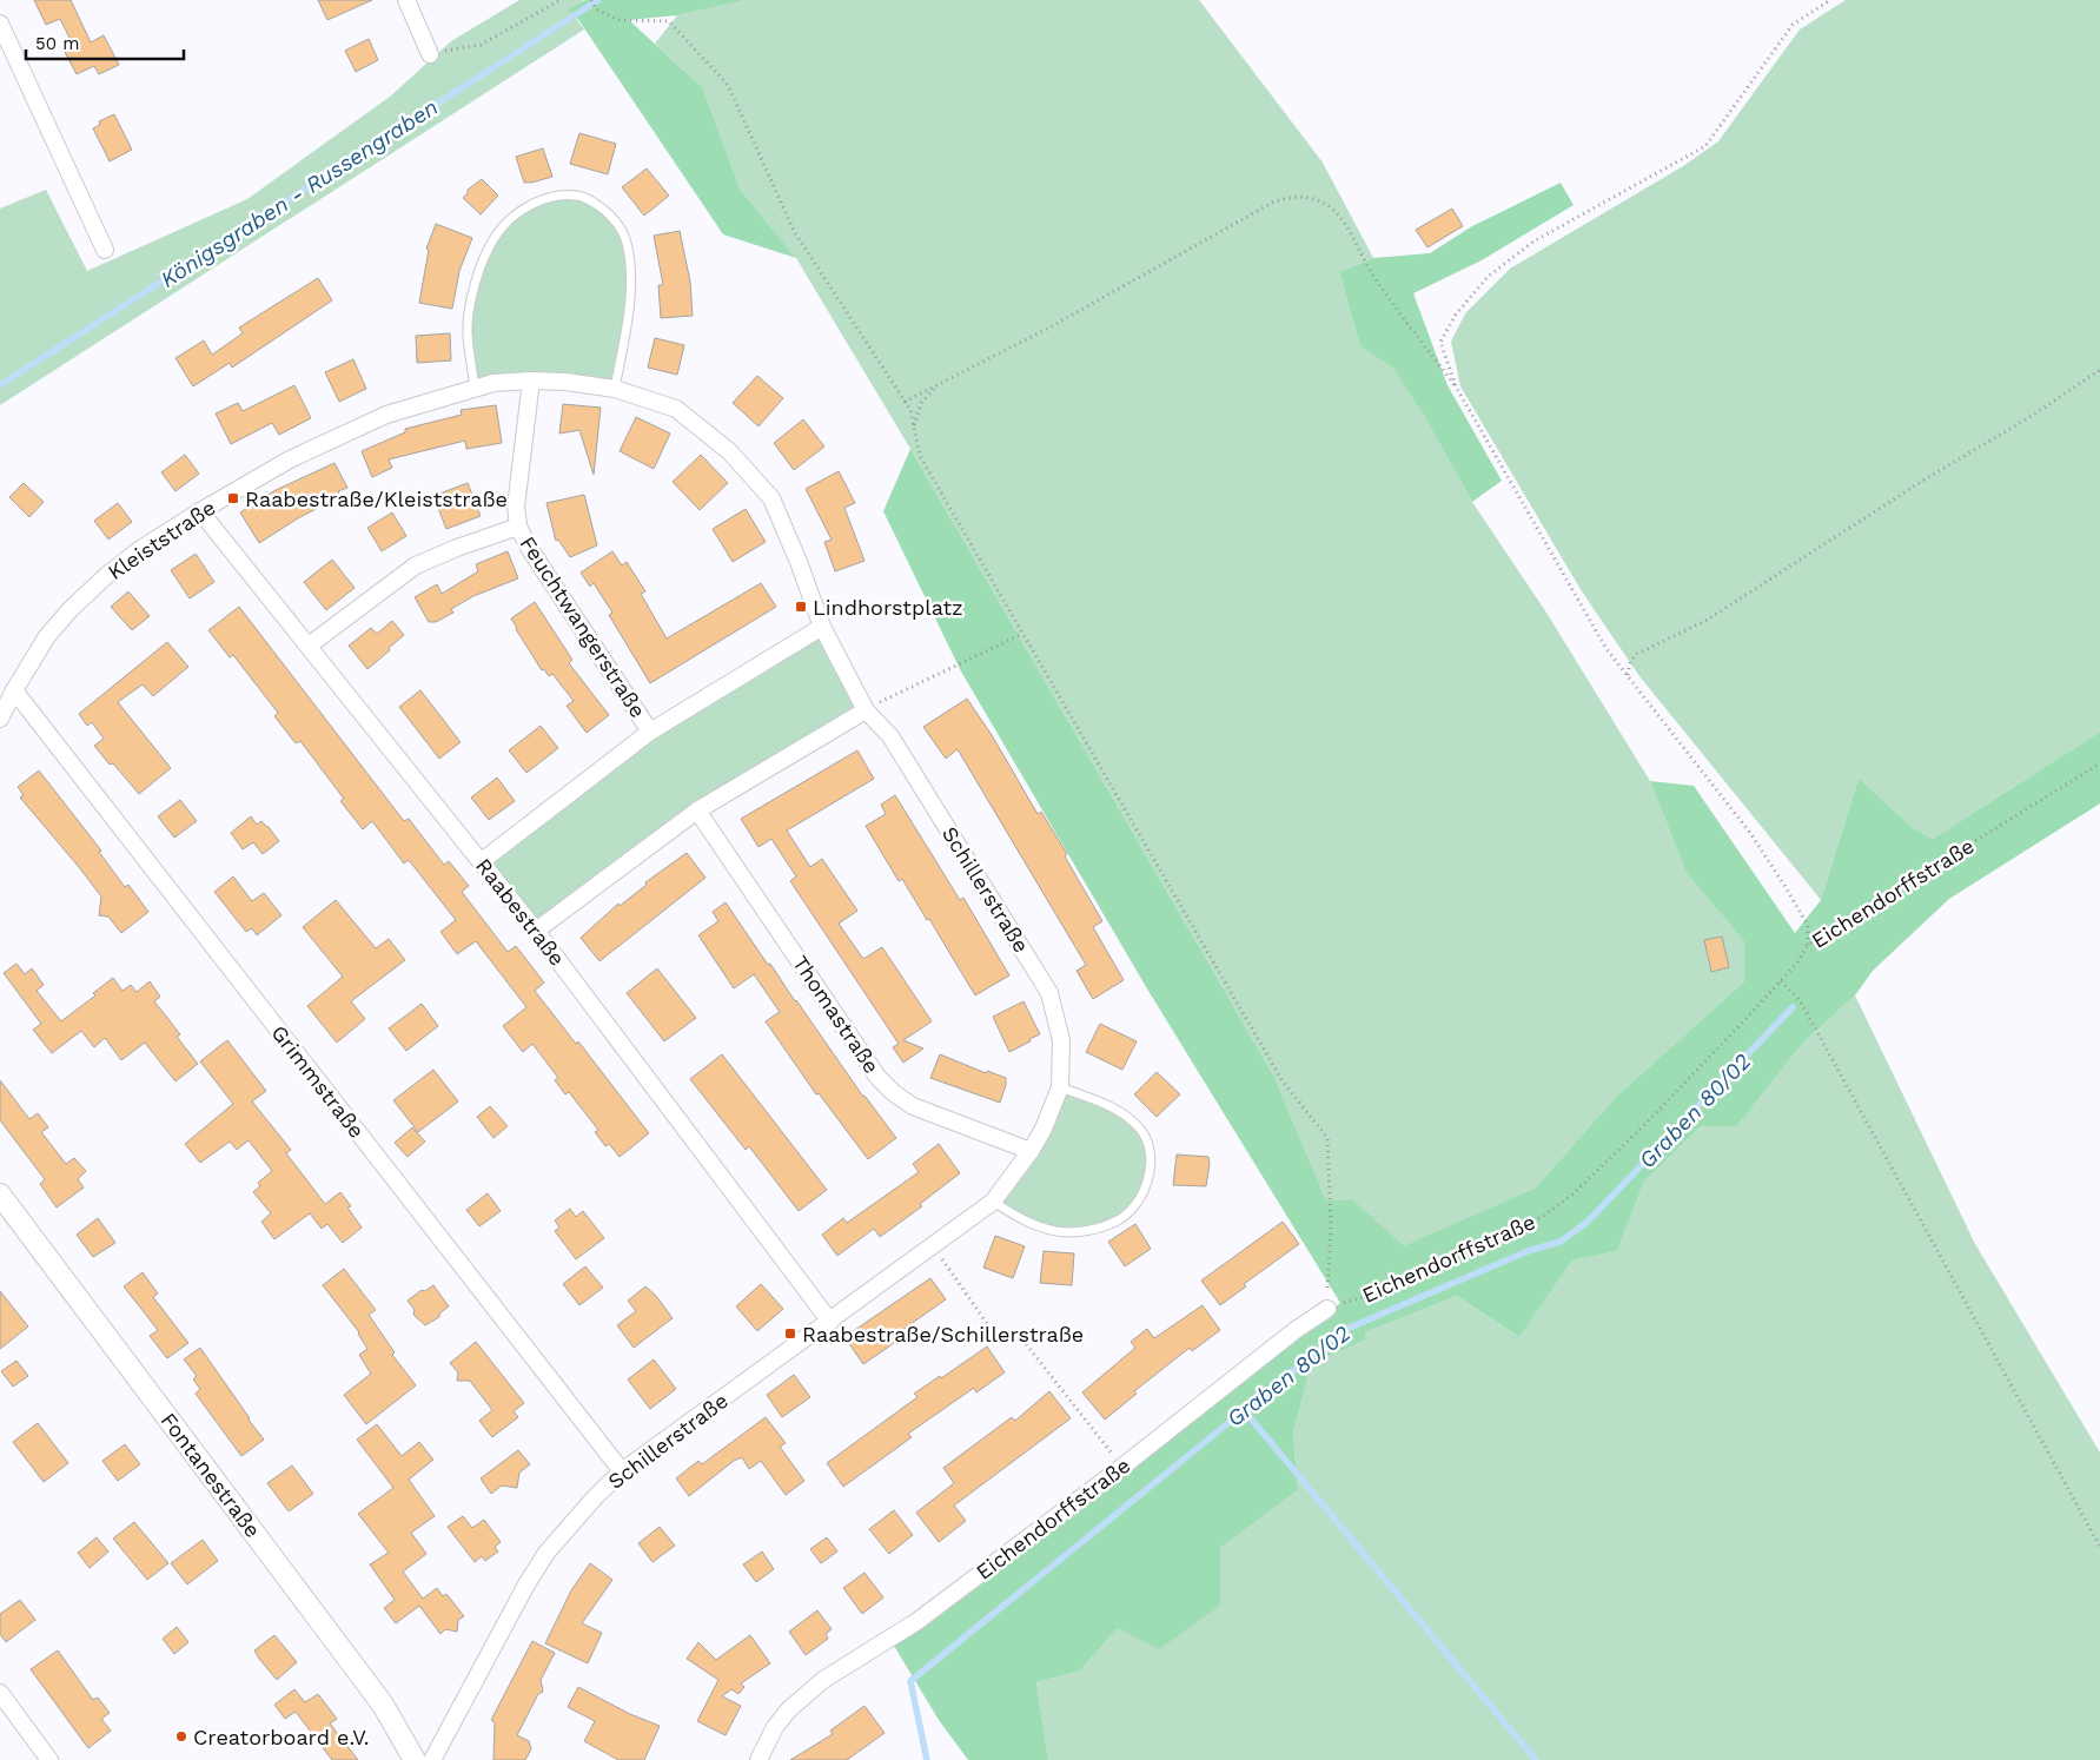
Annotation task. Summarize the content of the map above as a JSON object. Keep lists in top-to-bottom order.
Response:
{
  "streets": {
    "street": [
      "Kleiststraße",
      "Feuchtwangerstraße",
      "Schillerstraße",
      "Eichendorffstraße",
      "Raabestraße",
      "Thomastraße",
      "Grimmstraße",
      "Fontanestraße"
    ]
  },
  "crossings": [
    ["Kleiststraße", "Feuchtwangerstraße"],
    ["Kleiststraße", "Raabestraße"],
    ["Kleiststraße", "Grimmstraße"],
    ["Schillerstraße", "Raabestraße"],
    ["Schillerstraße", "Thomastraße"],
    ["Schillerstraße", "Grimmstraße"]
  ],
  "water": ["Königsgraben - Russengraben", "Graben 80/02"],
  "places": {
    "transit": ["Raabestraße/Kleiststraße", "Lindhorstplatz", "Raabestraße/Schillerstraße"],
    "other": ["Creatorboard e.V."]
  },
  "scale_bar": "50 m"
}
